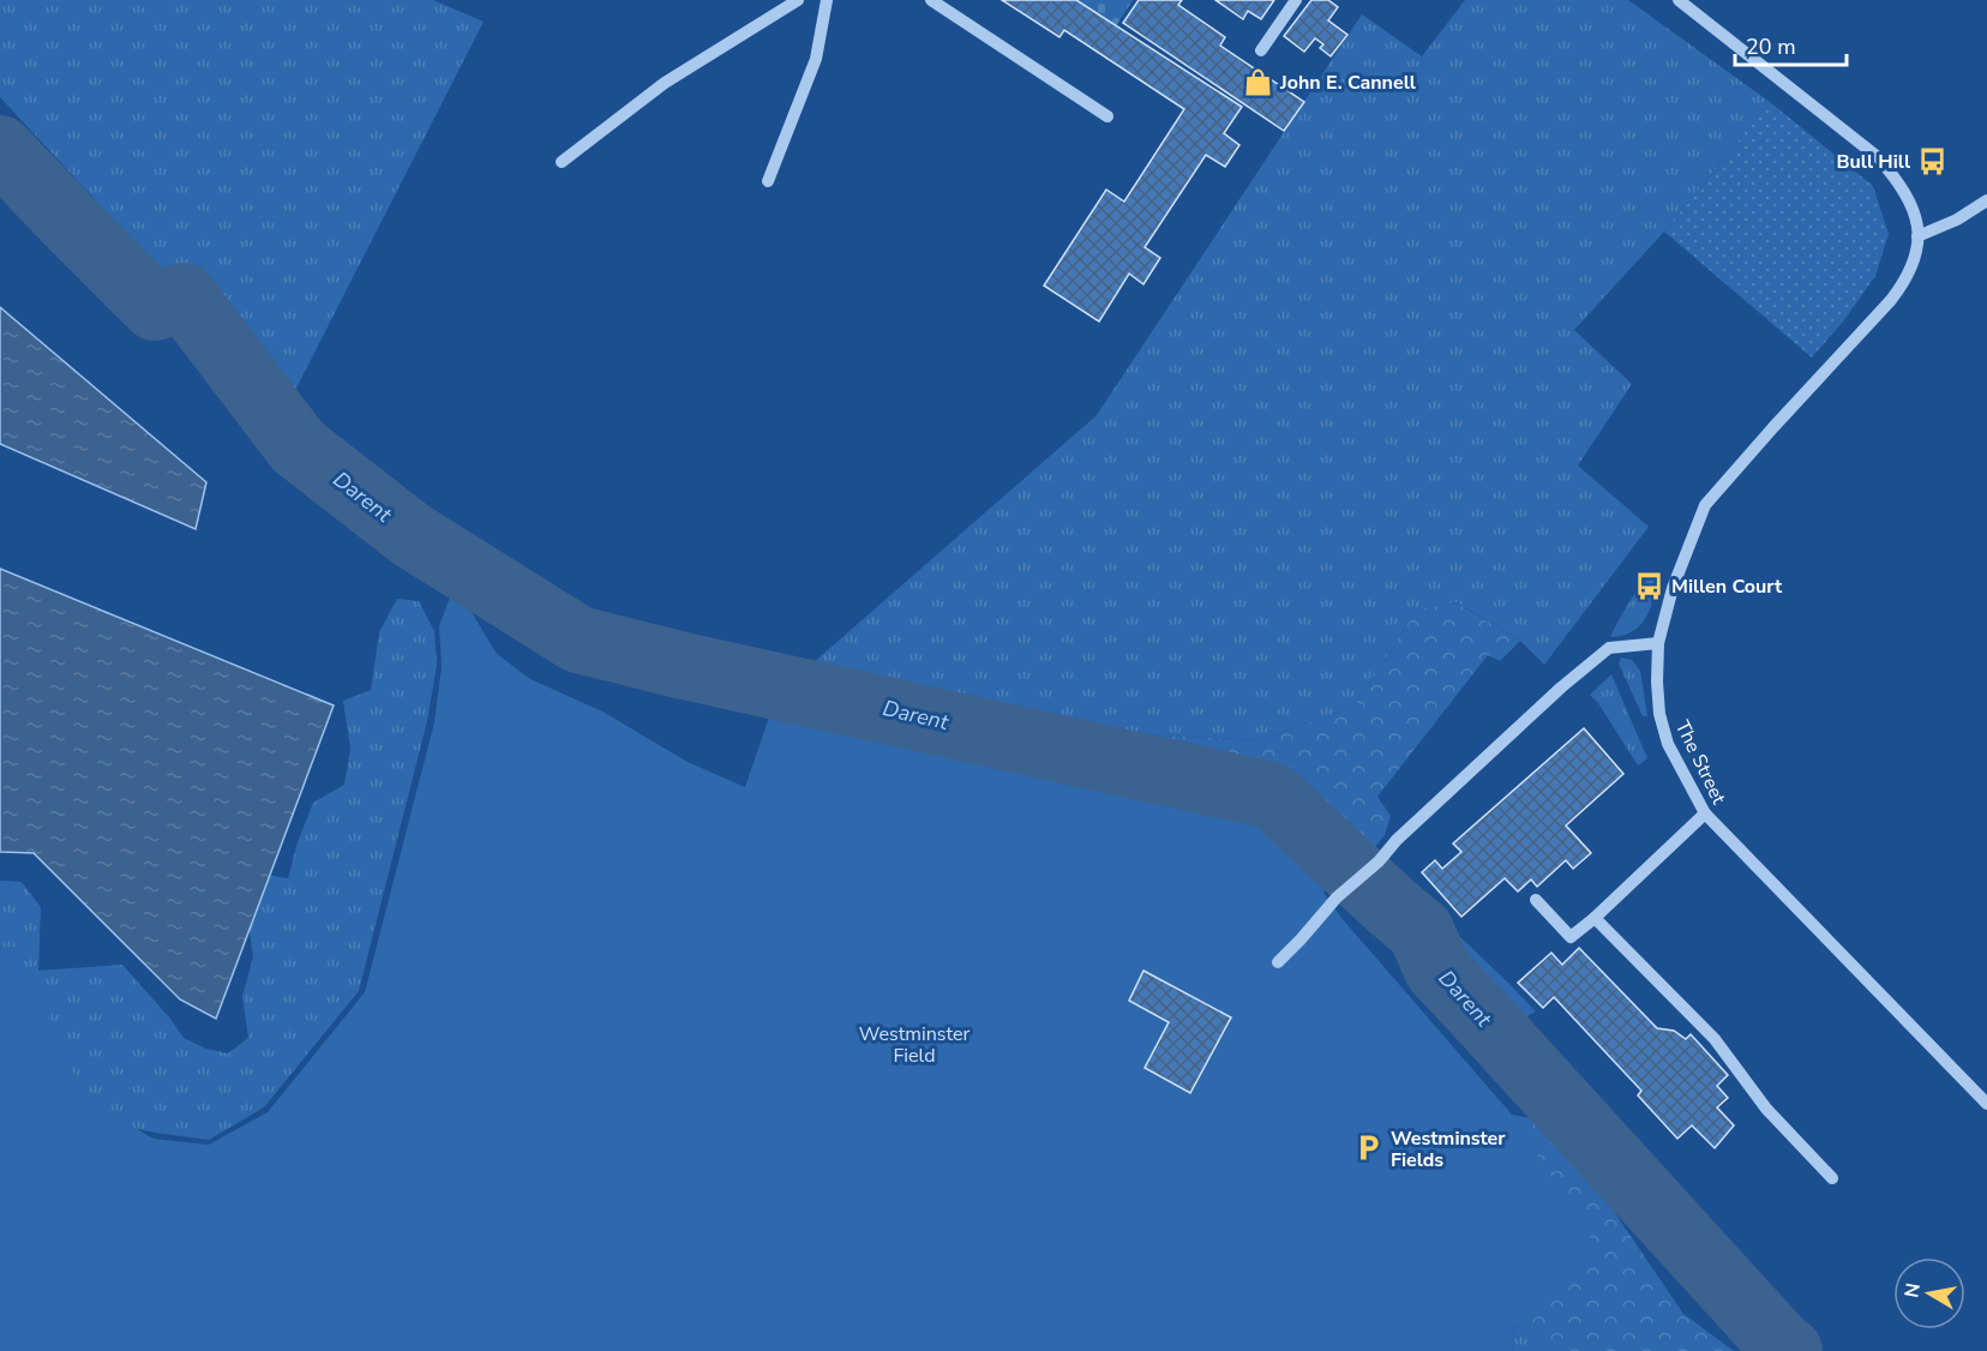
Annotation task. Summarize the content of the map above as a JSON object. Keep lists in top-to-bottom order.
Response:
{
  "streets": {
    "street": ["The Street"]
  },
  "water": ["Darent"],
  "parks": ["Westminster Field"],
  "places": {
    "shop": ["John E. Cannell"],
    "bus stop": ["Bull Hill", "Millen Court"],
    "parking": ["Westminster Fields"]
  },
  "scale_bar": "20 m",
  "north": "left"
}
